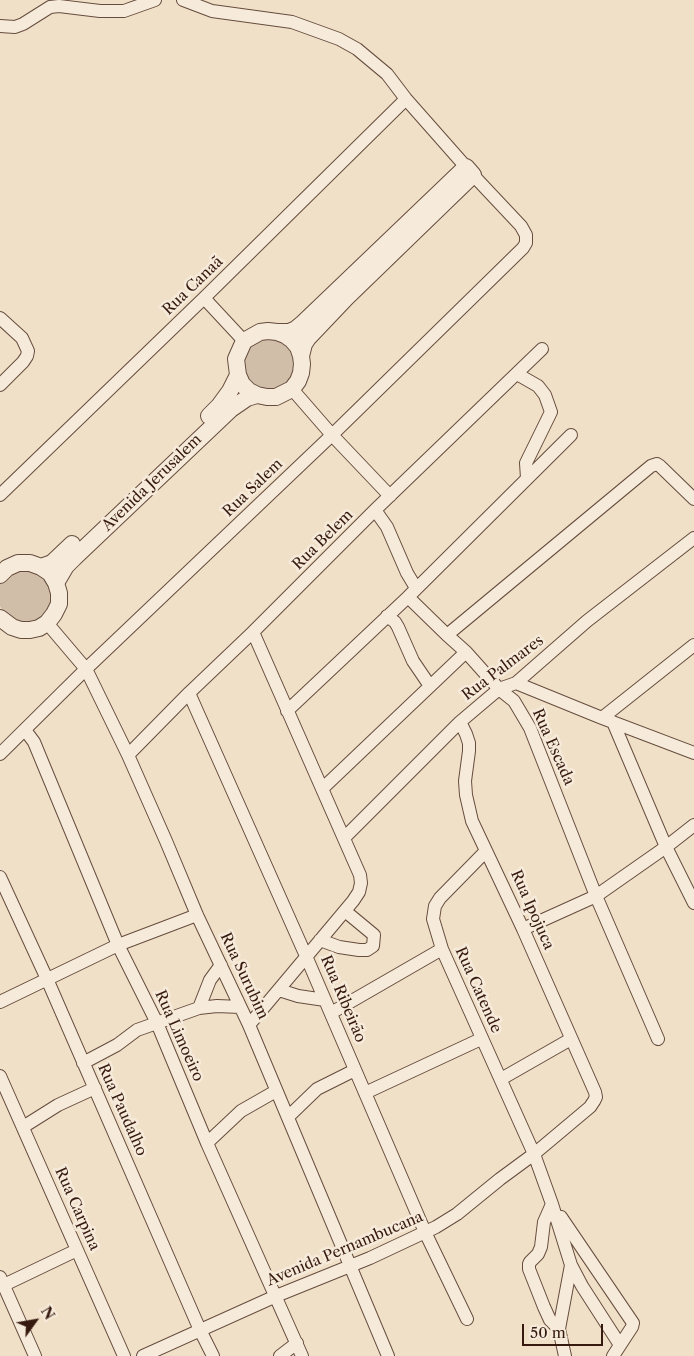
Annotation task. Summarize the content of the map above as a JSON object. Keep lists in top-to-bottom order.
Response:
{
  "streets": {
    "street": [
      "Rua Canaã",
      "Avenida Jerusalem",
      "Rua Salem",
      "Rua Belem",
      "Rua Palmares",
      "Rua Escada",
      "Rua Ipojuca",
      "Rua Surubim",
      "Rua Catende",
      "Rua Ribeirão",
      "Rua Limoeiro",
      "Rua Paudalho",
      "Rua Carpina",
      "Avenida Pernambucana"
    ]
  },
  "crossings": [
    ["Rua Salem", "Rua Surubim"],
    ["Rua Salem", "Rua Limoeiro"],
    ["Rua Belem", "Rua Escada"],
    ["Rua Belem", "Rua Surubim"],
    ["Rua Belem", "Rua Ribeirão"],
    ["Rua Palmares", "Rua Escada"],
    ["Rua Palmares", "Rua Ipojuca"],
    ["Rua Ipojuca", "Rua Catende"],
    ["Rua Ipojuca", "Avenida Pernambucana"],
    ["Rua Surubim", "Avenida Pernambucana"],
    ["Rua Catende", "Avenida Pernambucana"],
    ["Rua Ribeirão", "Avenida Pernambucana"],
    ["Rua Limoeiro", "Avenida Pernambucana"],
    ["Rua Paudalho", "Avenida Pernambucana"]
  ],
  "scale_bar": "50 m",
  "north": "top right"
}
